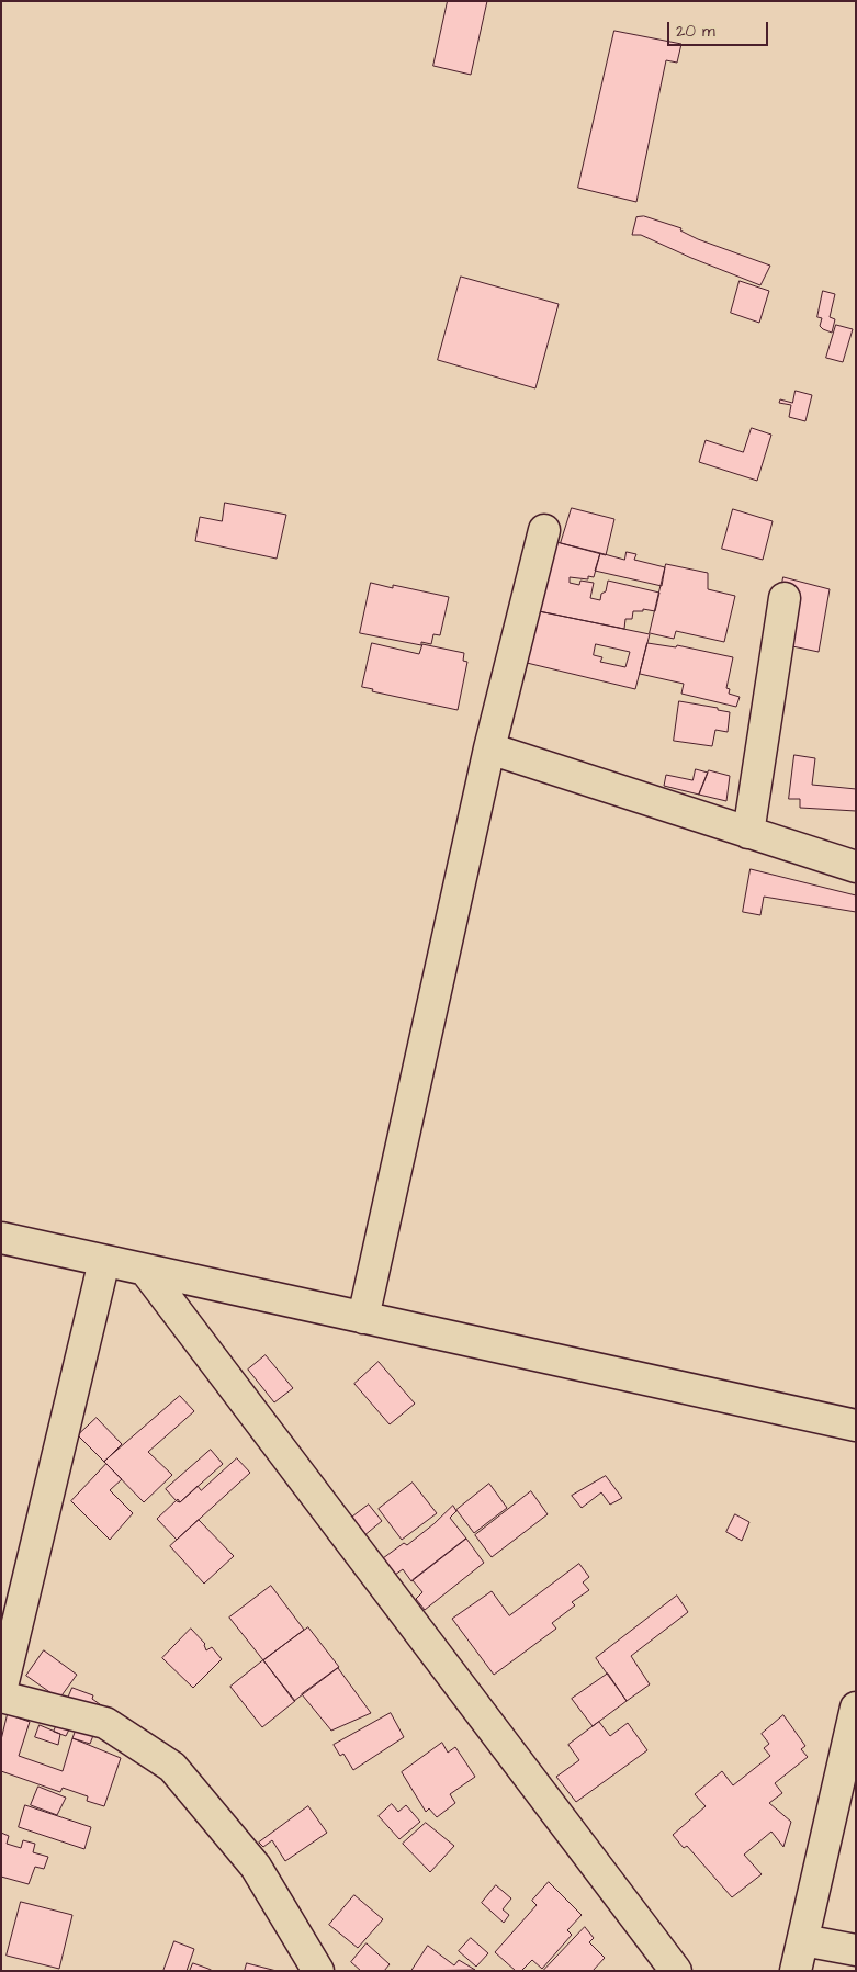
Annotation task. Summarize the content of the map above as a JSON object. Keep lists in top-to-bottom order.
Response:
{
  "scale_bar": "20 m"
}
